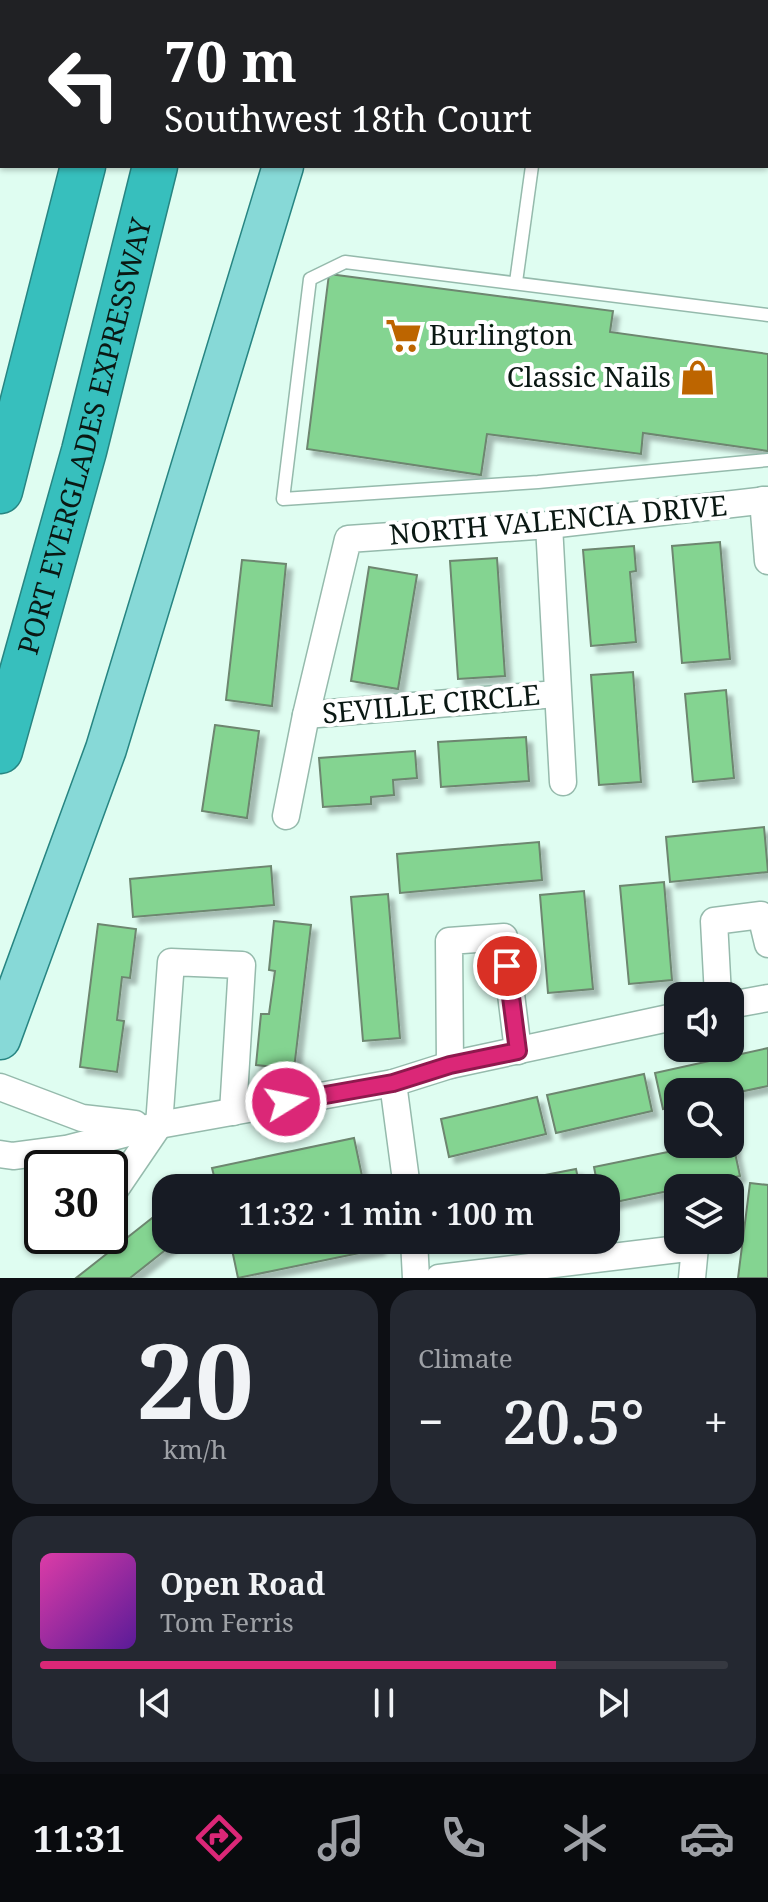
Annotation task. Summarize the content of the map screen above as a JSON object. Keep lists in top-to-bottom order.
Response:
{
  "streets": {
    "highway": ["PORT EVERGLADES EXPRESSWAY"],
    "street": ["NORTH VALENCIA DRIVE", "SEVILLE CIRCLE"]
  },
  "crossings": [
    ["NORTH VALENCIA DRIVE", "SEVILLE CIRCLE"]
  ],
  "places": {
    "supermarket": ["Burlington"],
    "shop": ["Classic Nails"]
  },
  "page": {
    "turn": ["70 m", "Southwest 18th Court"],
    "limit": "30",
    "trip": "11:32 · 1 min · 100 m",
    "tile": [
      ["20", "km/h"],
      "Climate"
    ],
    "heat": ["−", "20.5°", "+"],
    "song": ["Open Road", "Tom Ferris"],
    "tabs": "11:31"
  }
}
